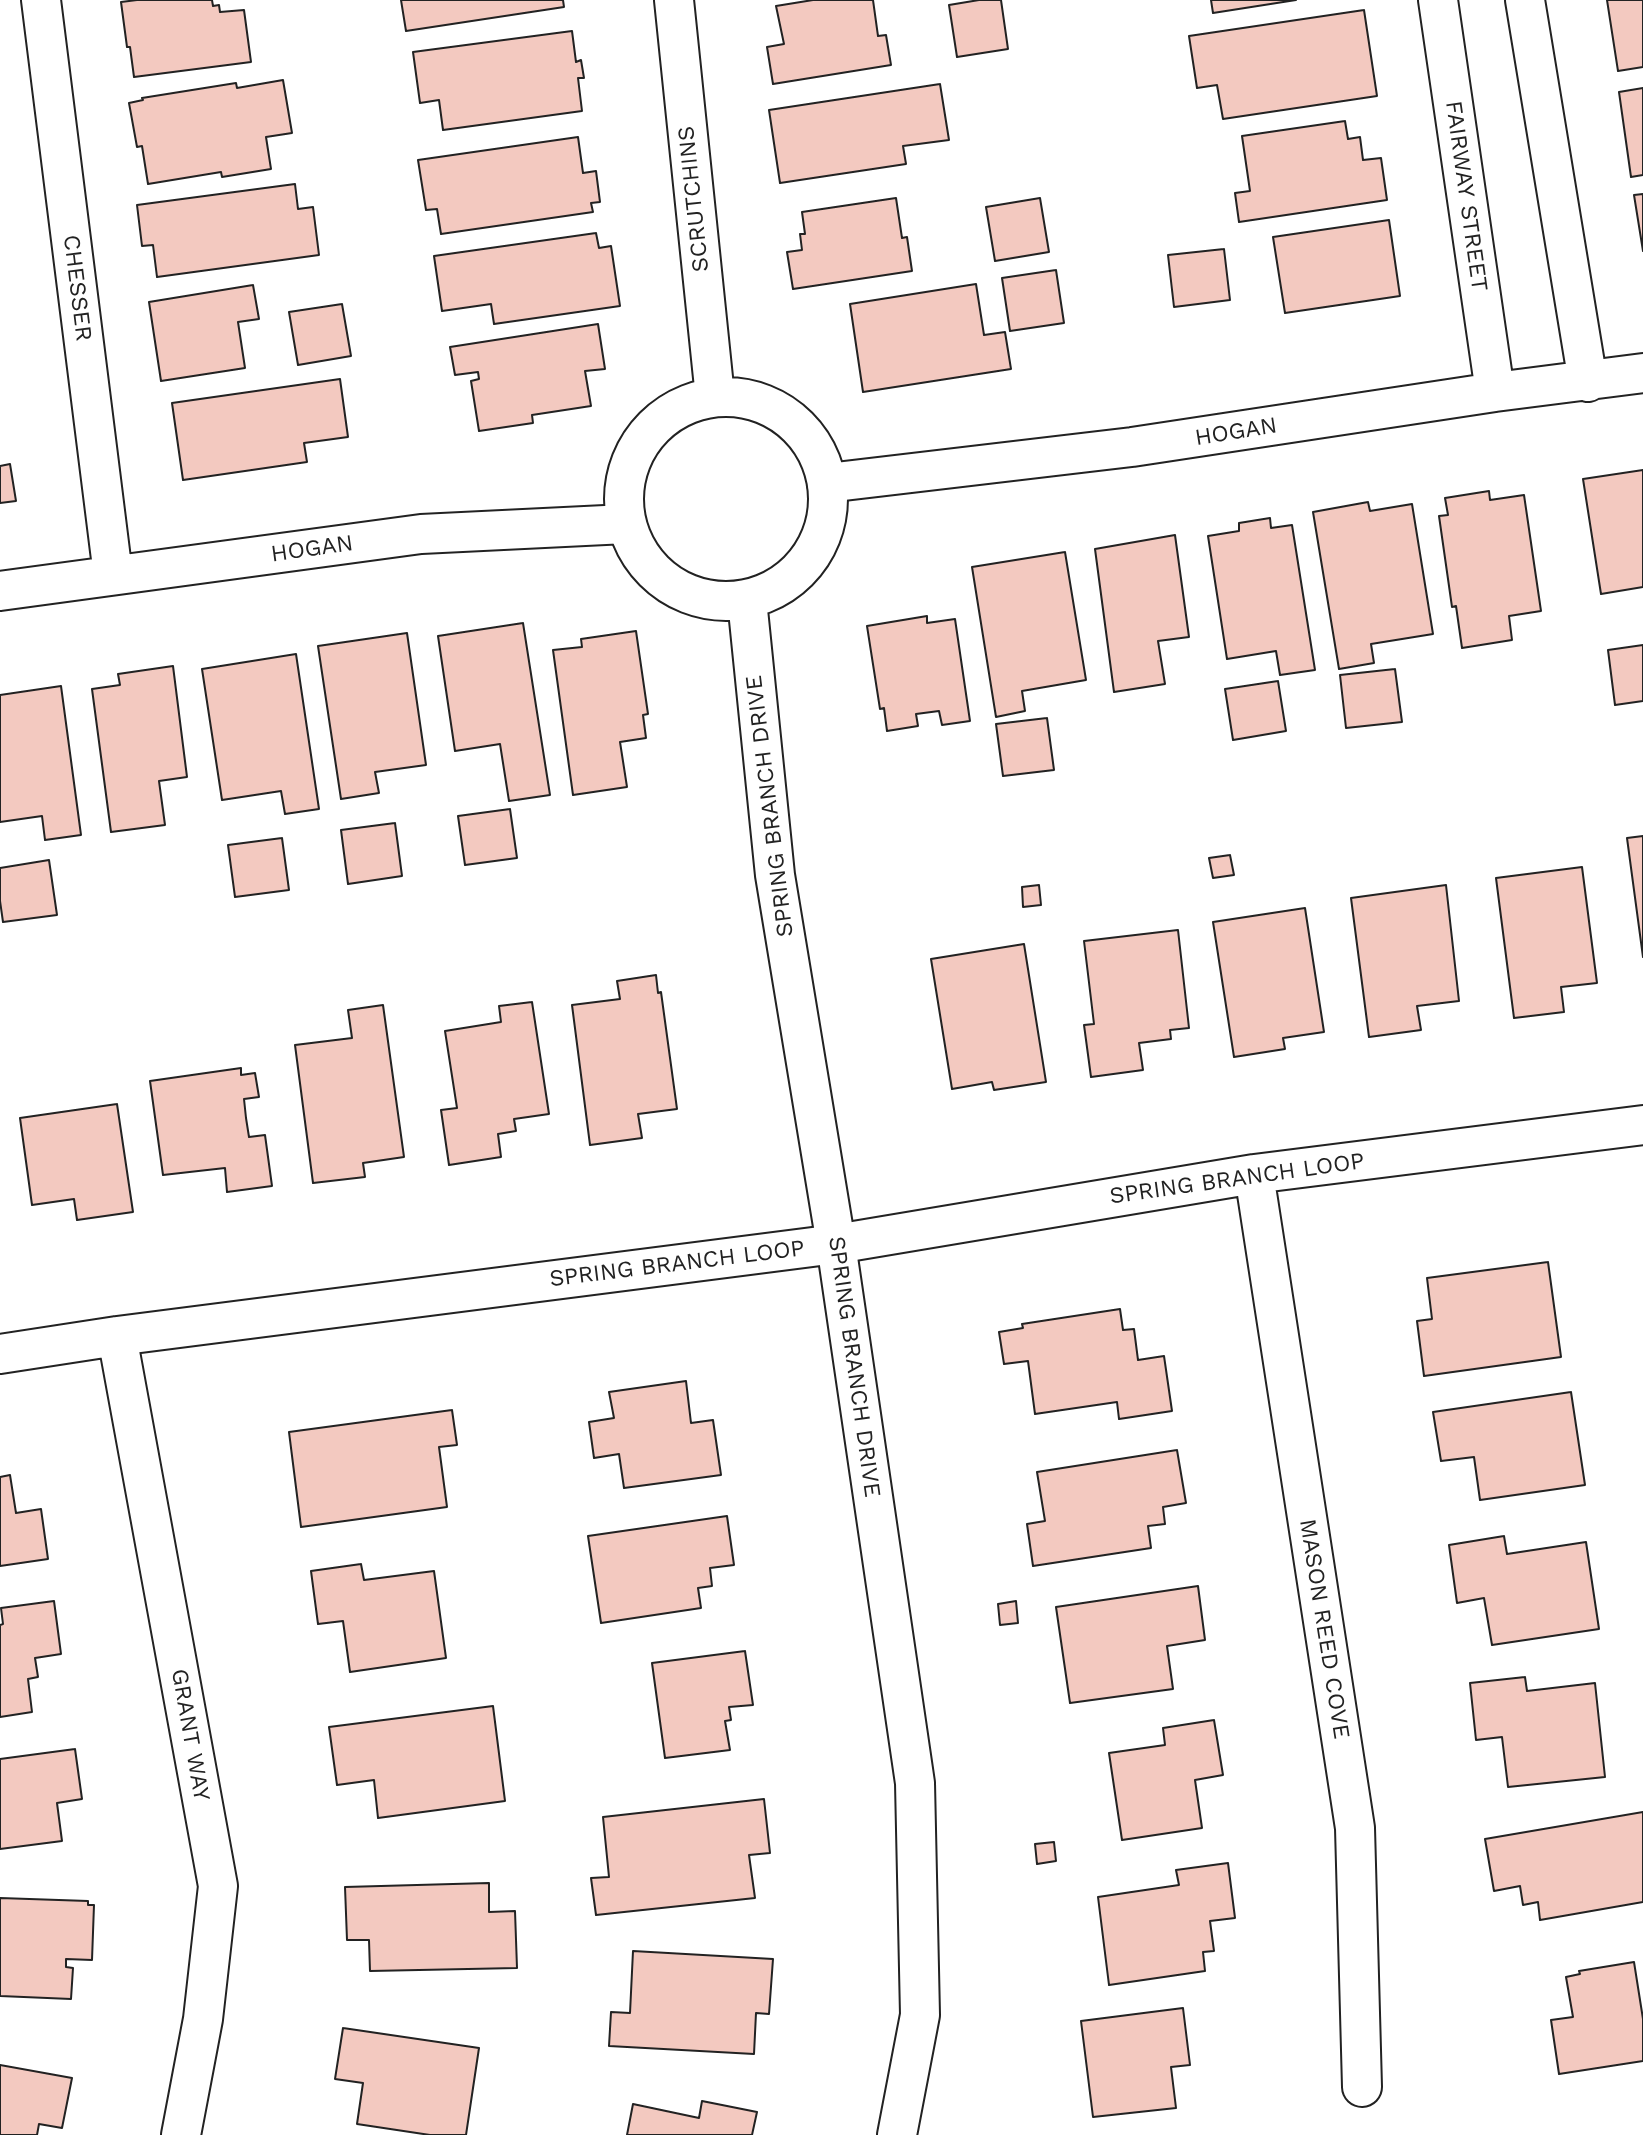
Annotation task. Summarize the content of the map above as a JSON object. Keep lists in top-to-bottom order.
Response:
{
  "streets": {
    "street": [
      "FAIRWAY STREET",
      "SCRUTCHINS",
      "CHESSER",
      "HOGAN",
      "SPRING BRANCH DRIVE",
      "SPRING BRANCH LOOP",
      "MASON REED COVE",
      "GRANT WAY"
    ]
  },
  "crossings": [
    ["FAIRWAY STREET", "HOGAN"],
    ["SCRUTCHINS", "HOGAN"],
    ["SCRUTCHINS", "SPRING BRANCH DRIVE"],
    ["CHESSER", "HOGAN"],
    ["HOGAN", "SPRING BRANCH DRIVE"],
    ["SPRING BRANCH DRIVE", "SPRING BRANCH LOOP"],
    ["SPRING BRANCH LOOP", "MASON REED COVE"],
    ["SPRING BRANCH LOOP", "GRANT WAY"]
  ]
}
